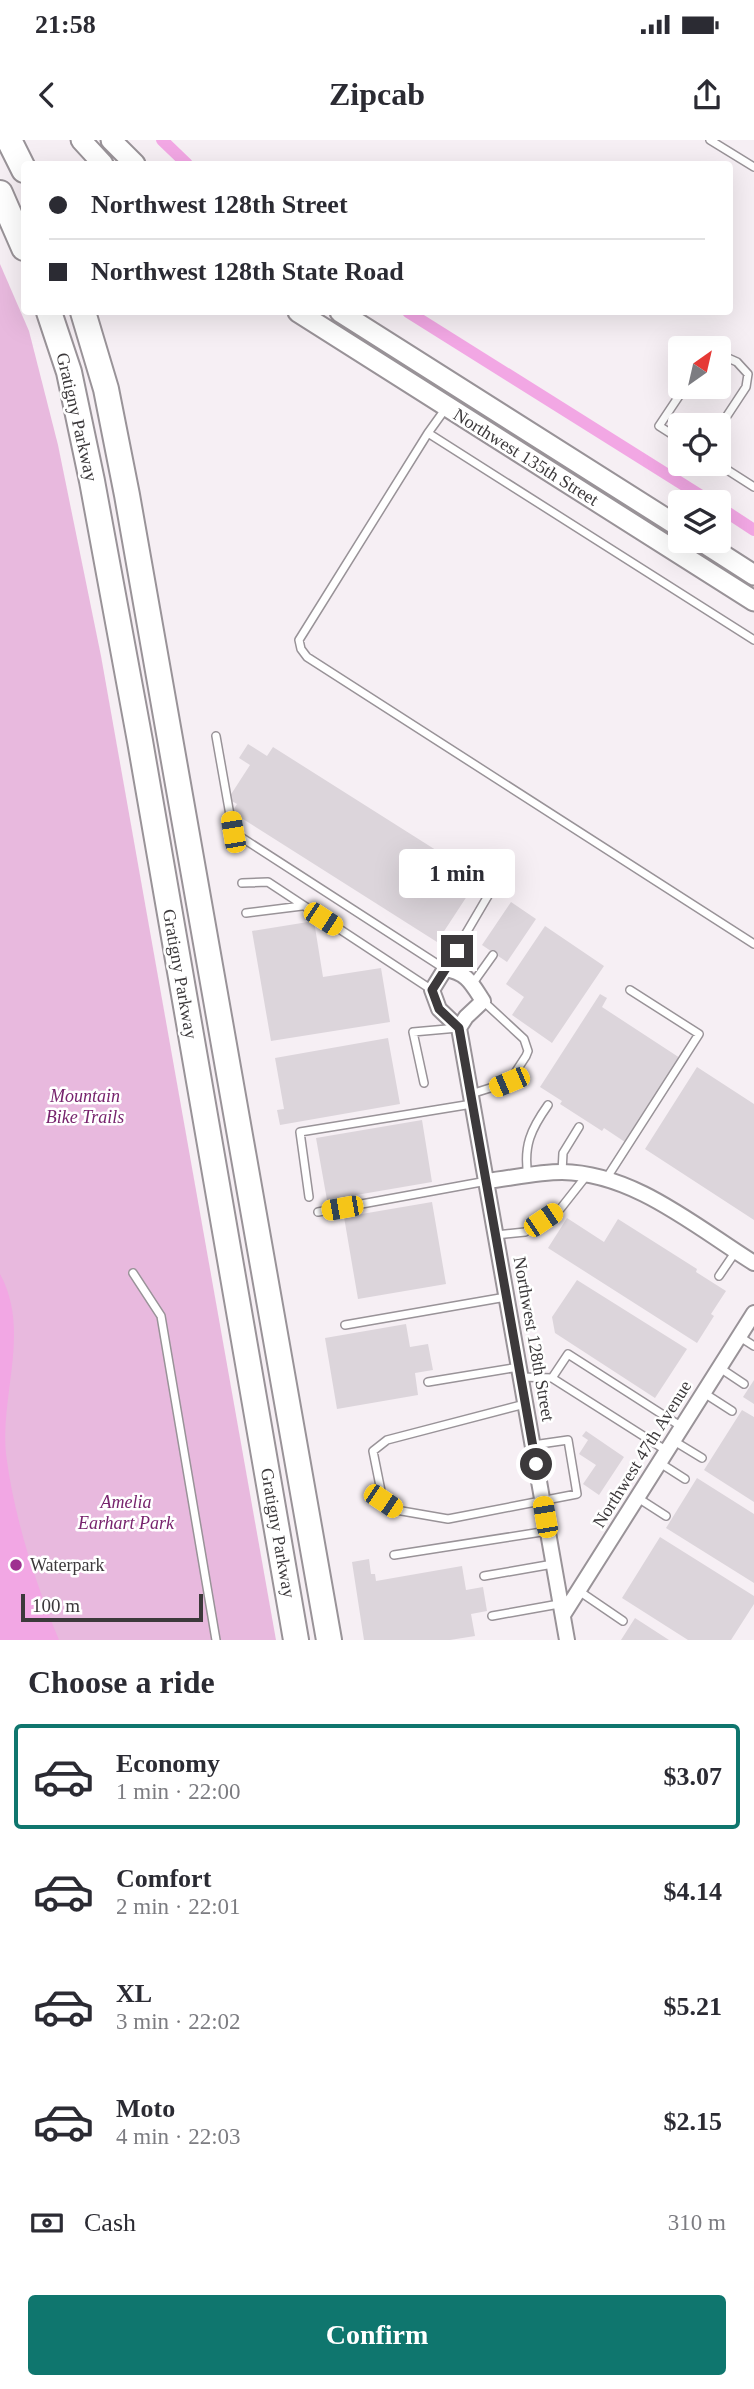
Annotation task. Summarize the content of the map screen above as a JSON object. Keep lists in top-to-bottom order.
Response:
{
  "streets": {
    "highway": ["Gratigny Parkway"],
    "main road": ["Northwest 135th Street"],
    "street": ["Northwest 128th Street", "Northwest 47th Avenue"]
  },
  "crossings": [
    ["Northwest 128th Street", "Northwest 47th Avenue"]
  ],
  "parks": ["Mountain Bike Trails", "Amelia Earhart Park"],
  "places": ["Waterpark"],
  "scale_bar": "100 m",
  "north": "top right",
  "page": {
    "status": "21:58",
    "header": "Zipcab",
    "banner": ["Northwest 128th Street", "Northwest 128th State Road"],
    "bubble": "1 min",
    "scale": "100 m",
    "heading": "Choose a ride",
    "list": [
      {
        "name": "Economy",
        "note": "1 min · 22:00",
        "value": "$3.07"
      },
      {
        "name": "Comfort",
        "note": "2 min · 22:01",
        "value": "$4.14"
      },
      {
        "name": "XL",
        "note": "3 min · 22:02",
        "value": "$5.21"
      },
      {
        "name": "Moto",
        "note": "4 min · 22:03",
        "value": "$2.15"
      }
    ],
    "pay": ["Cash", "310 m"],
    "buttons": "Confirm"
  }
}
